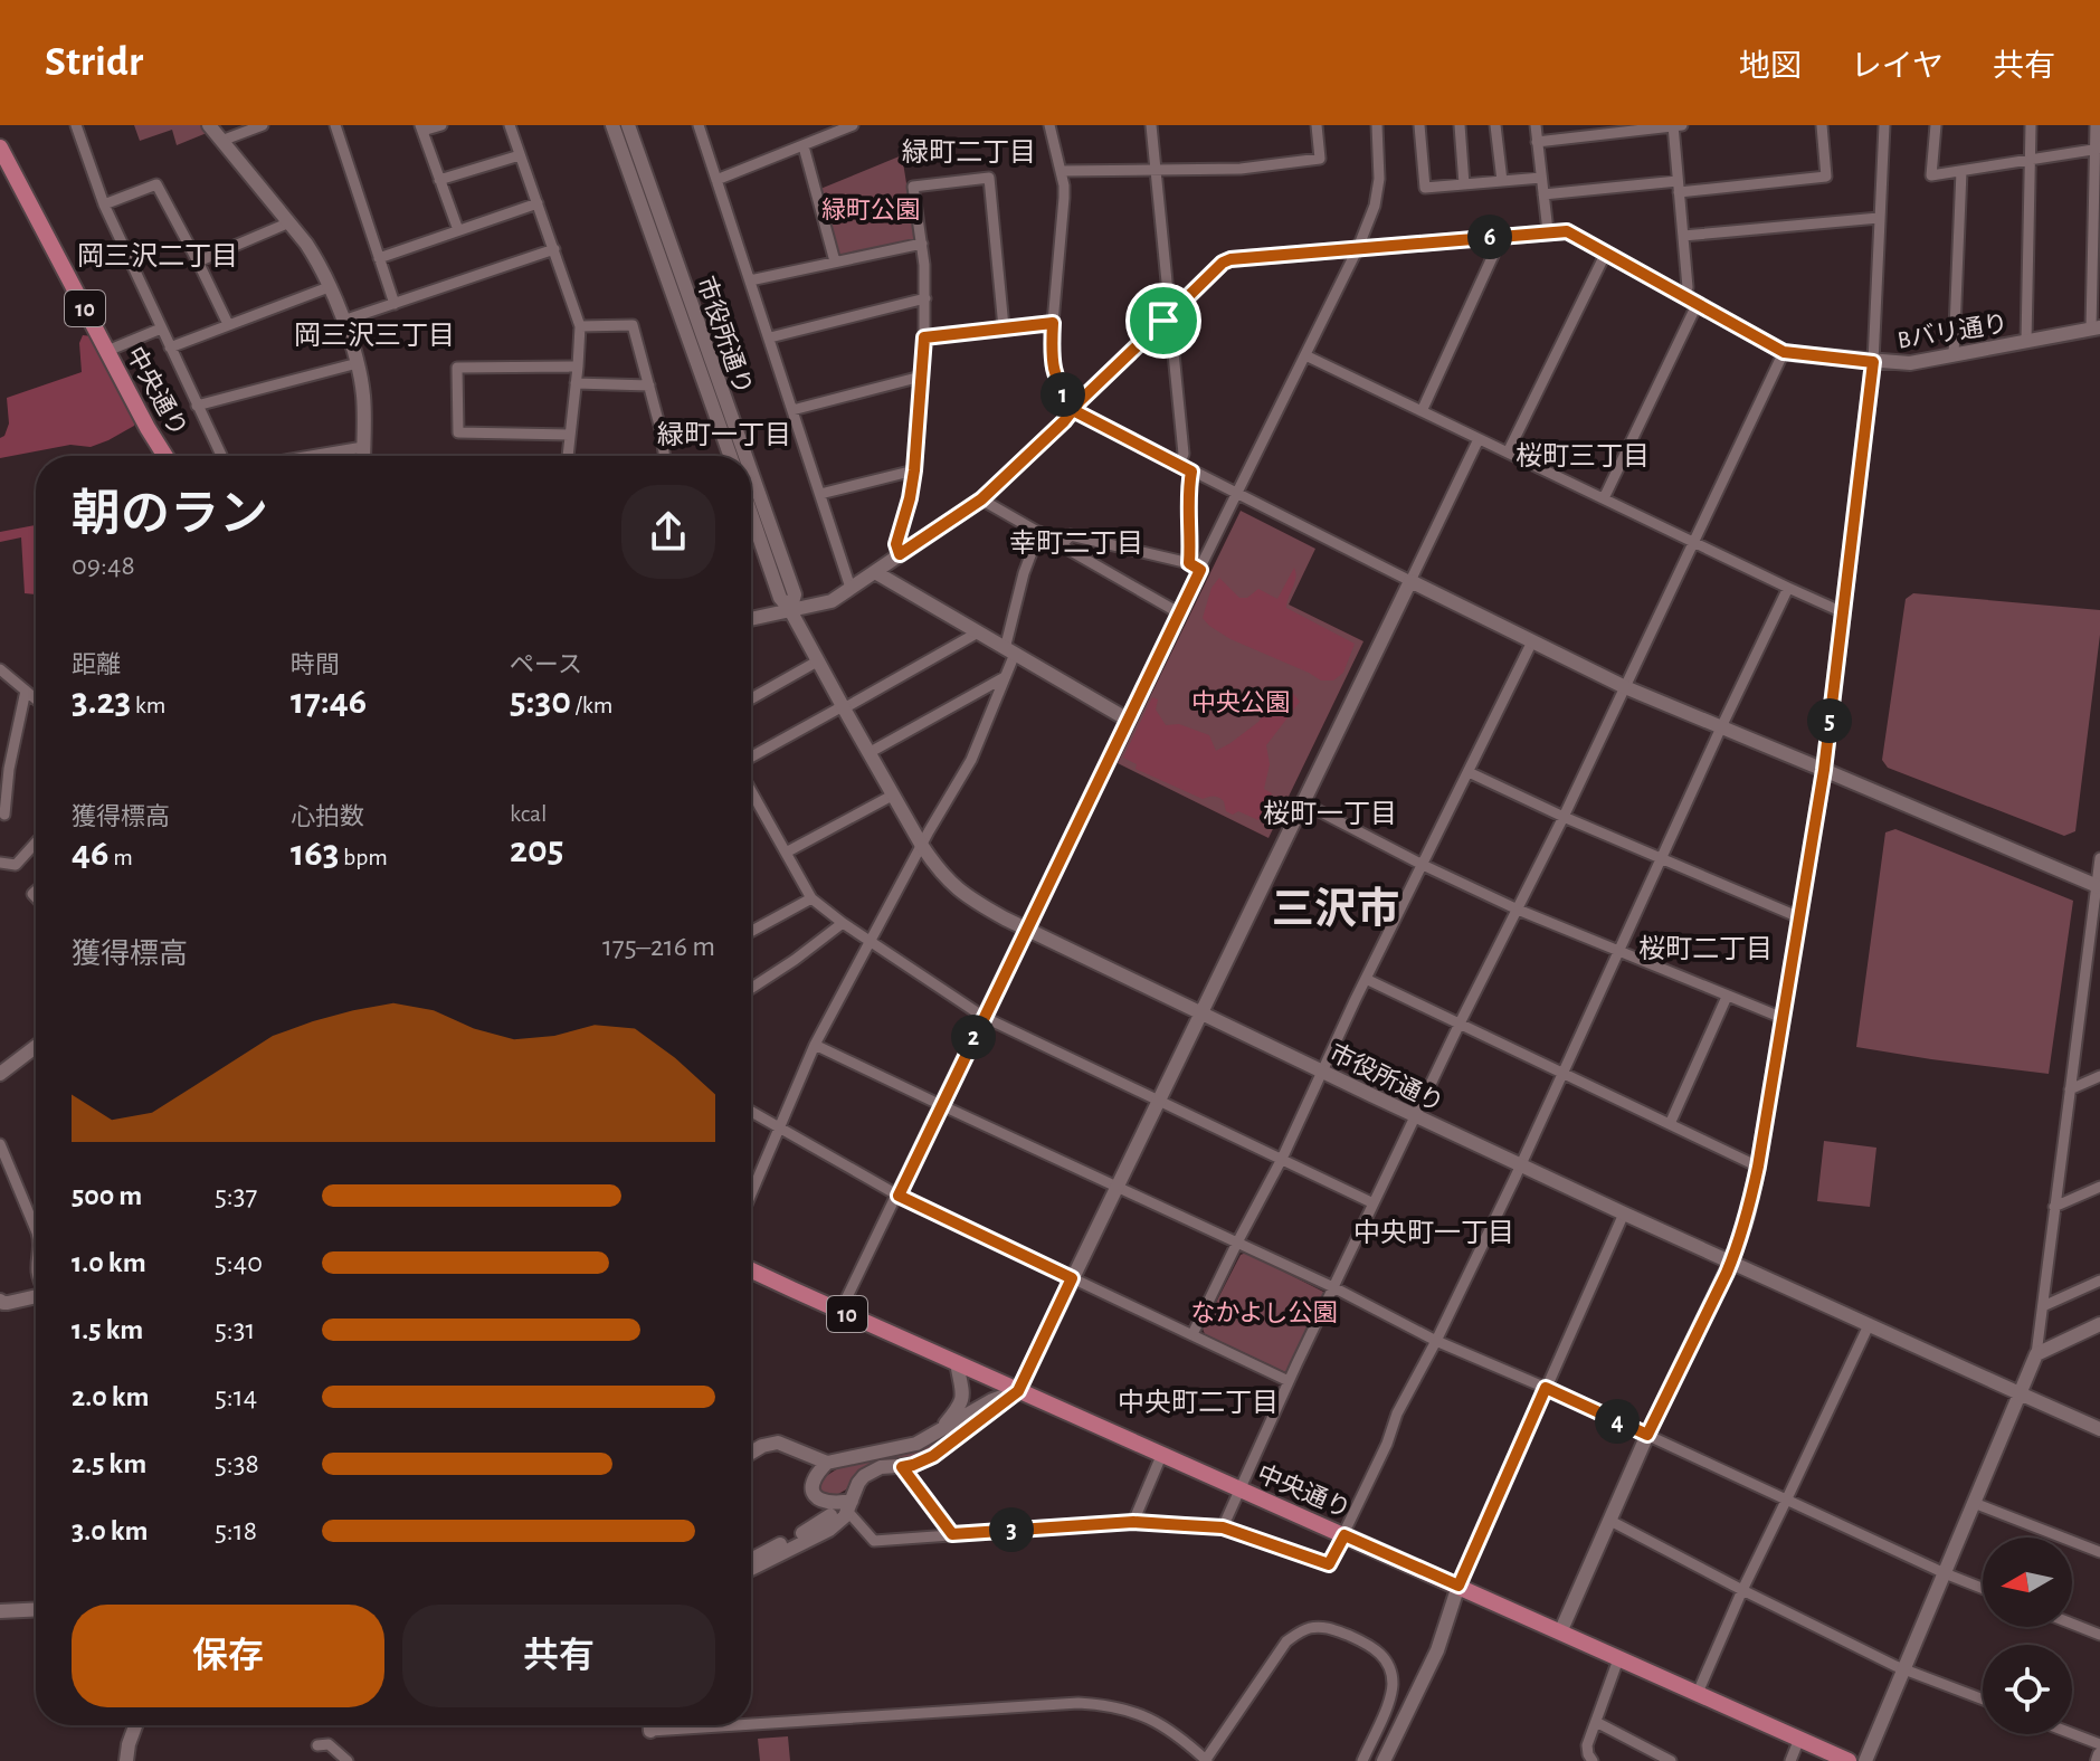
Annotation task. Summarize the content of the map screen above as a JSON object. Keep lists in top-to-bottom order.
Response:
{
  "streets": {
    "main road": ["10", "中央通り"],
    "street": ["Bバリ通り", "市役所通り"]
  },
  "crossings": [
    ["Bバリ通り", "市役所通り"]
  ],
  "districts": [
    "緑町二丁目",
    "岡三沢二丁目",
    "岡三沢三丁目",
    "緑町一丁目",
    "桜町三丁目",
    "幸町二丁目",
    "桜町一丁目",
    "三沢市",
    "桜町二丁目",
    "中央町一丁目",
    "中央町二丁目"
  ],
  "parks": ["緑町公園", "中央公園", "なかよし公園"],
  "north": "left",
  "page": {
    "header": "Stridr",
    "nav": ["地図", "レイヤ", "共有"],
    "pins": [
      "6",
      "1",
      "5",
      "2",
      "4",
      "3"
    ],
    "heading": ["朝のラン", "09:48"],
    "stats": [
      ["距離", "3.23 km"],
      ["時間", "17:46"],
      ["ペース", "5:30 /km"],
      ["獲得標高", "46 m"],
      ["心拍数", "163 bpm"],
      ["kcal", "205"]
    ],
    "chart": ["獲得標高", "175–216 m"],
    "list": [
      {
        "name": "500 m",
        "note": "5:37"
      },
      {
        "name": "1.0 km",
        "note": "5:40"
      },
      {
        "name": "1.5 km",
        "note": "5:31"
      },
      {
        "name": "2.0 km",
        "note": "5:14"
      },
      {
        "name": "2.5 km",
        "note": "5:38"
      },
      {
        "name": "3.0 km",
        "note": "5:18"
      }
    ],
    "buttons": ["保存", "共有"]
  }
}
